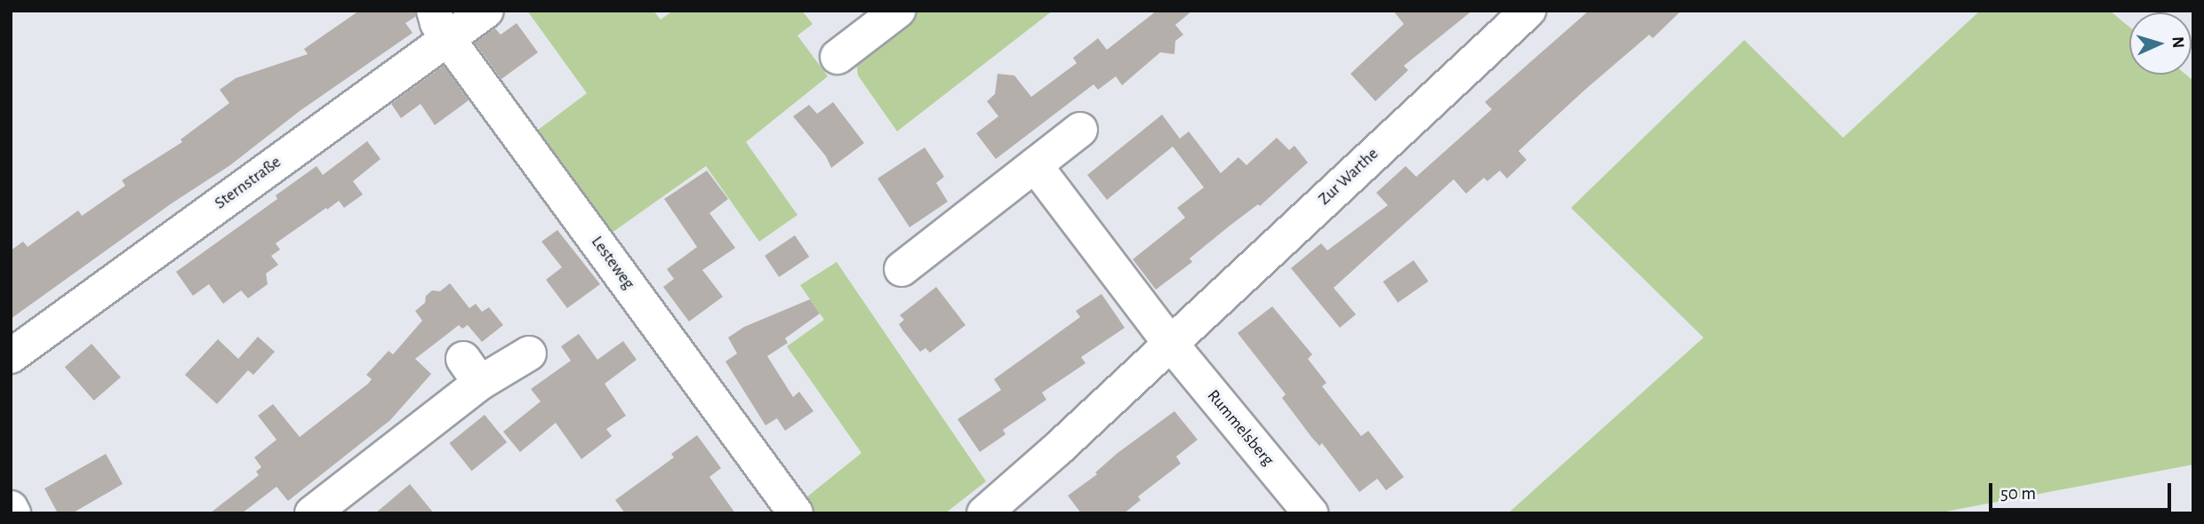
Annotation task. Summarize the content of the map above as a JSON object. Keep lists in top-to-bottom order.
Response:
{
  "streets": {
    "street": [
      "Zur Warthe",
      "Sternstraße",
      "Lesteweg",
      "Rummelsberg"
    ]
  },
  "crossings": [
    ["Zur Warthe", "Rummelsberg"],
    ["Sternstraße", "Lesteweg"]
  ],
  "scale_bar": "50 m",
  "north": "right"
}
